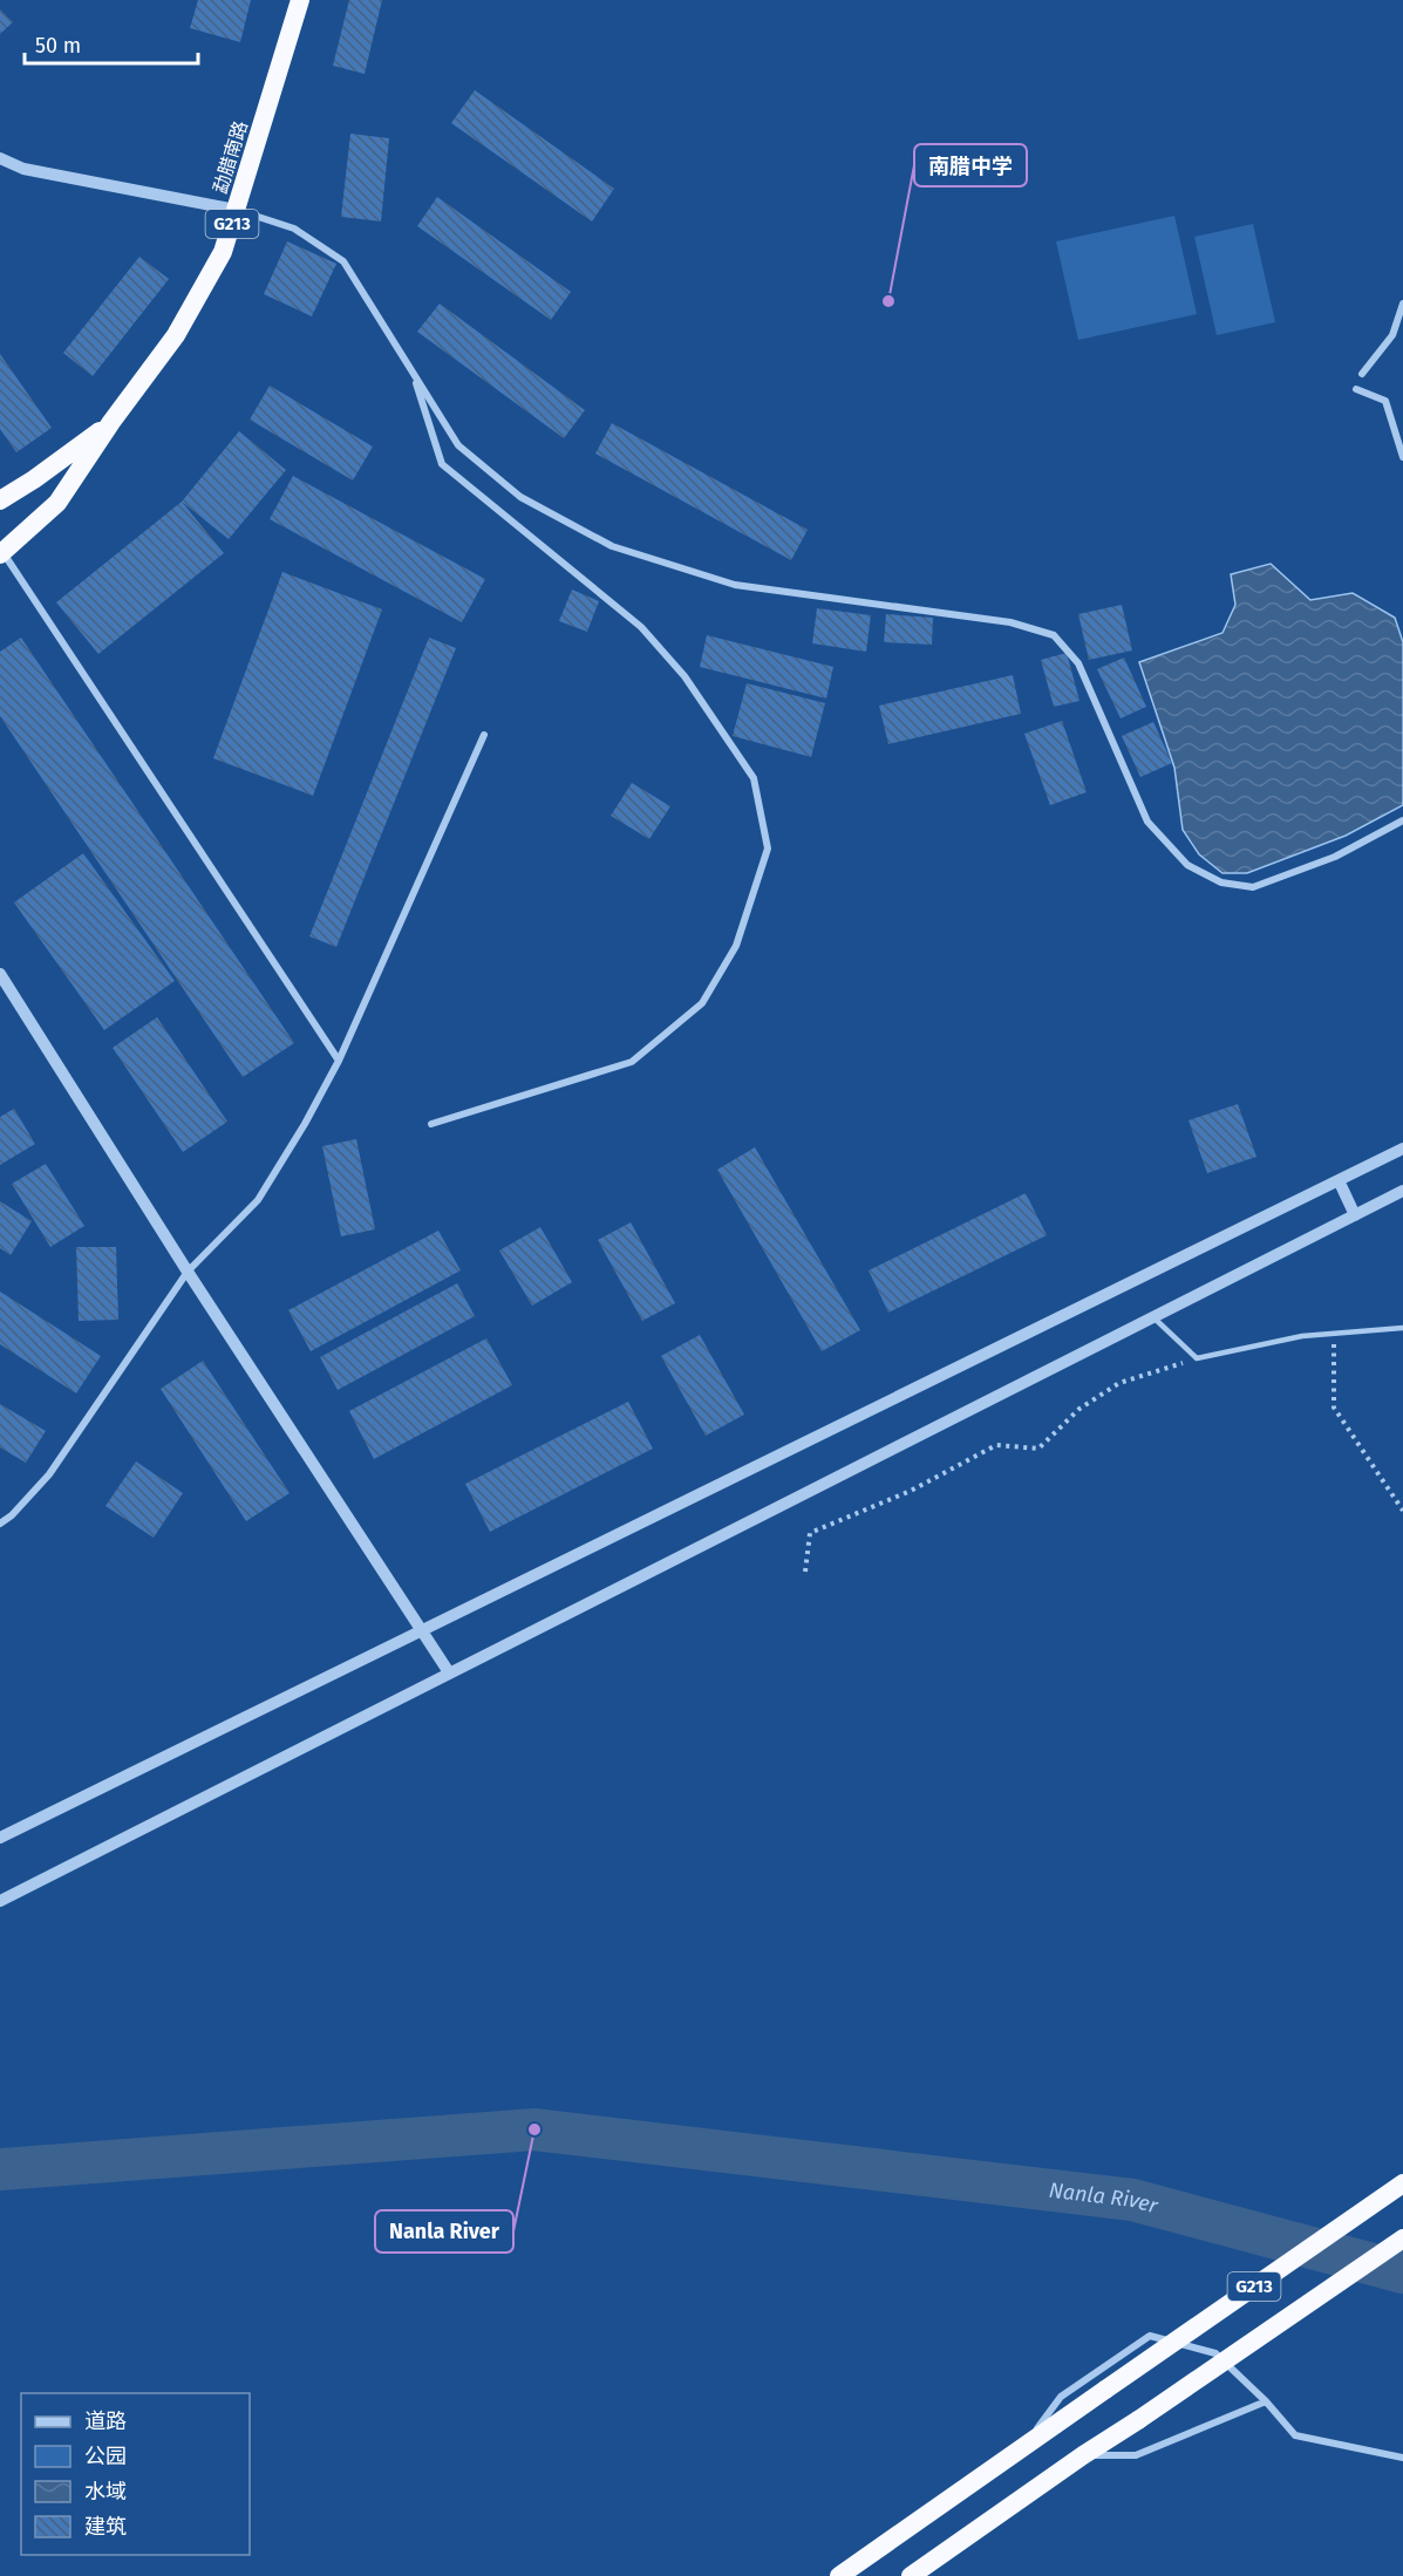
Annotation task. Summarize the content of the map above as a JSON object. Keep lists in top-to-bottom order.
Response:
{
  "streets": {
    "highway": ["勐腊南路", "G213"]
  },
  "crossings": [
    ["勐腊南路", "G213"]
  ],
  "water": ["Nanla River"],
  "places": ["南腊中学", "Nanla River"],
  "legend": [
    "道路",
    "公园",
    "水域",
    "建筑"
  ],
  "scale_bar": "50 m"
}
